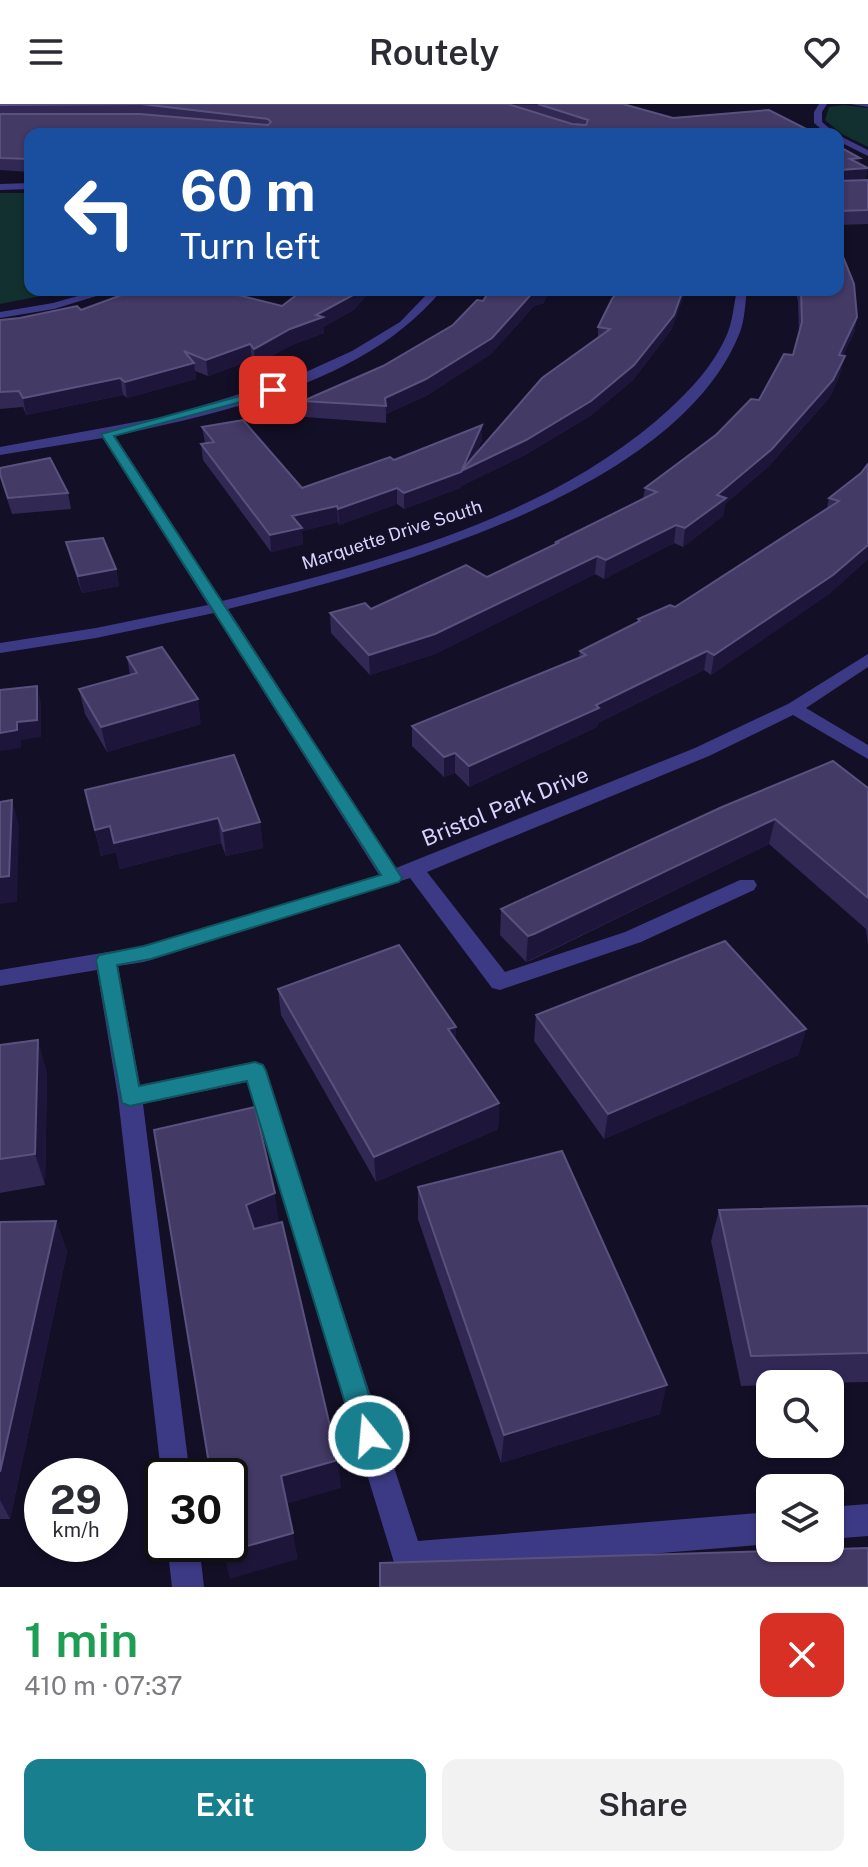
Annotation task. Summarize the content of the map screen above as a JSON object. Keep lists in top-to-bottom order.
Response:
{
  "streets": {
    "street": ["Marquette Drive South", "Bristol Park Drive"]
  },
  "page": {
    "header": "Routely",
    "turn": ["60 m", "Turn left"],
    "speed": "29 km/h",
    "limit": "30",
    "heading": ["1 min", "410 m · 07:37"],
    "buttons": ["Exit", "Share"]
  }
}
